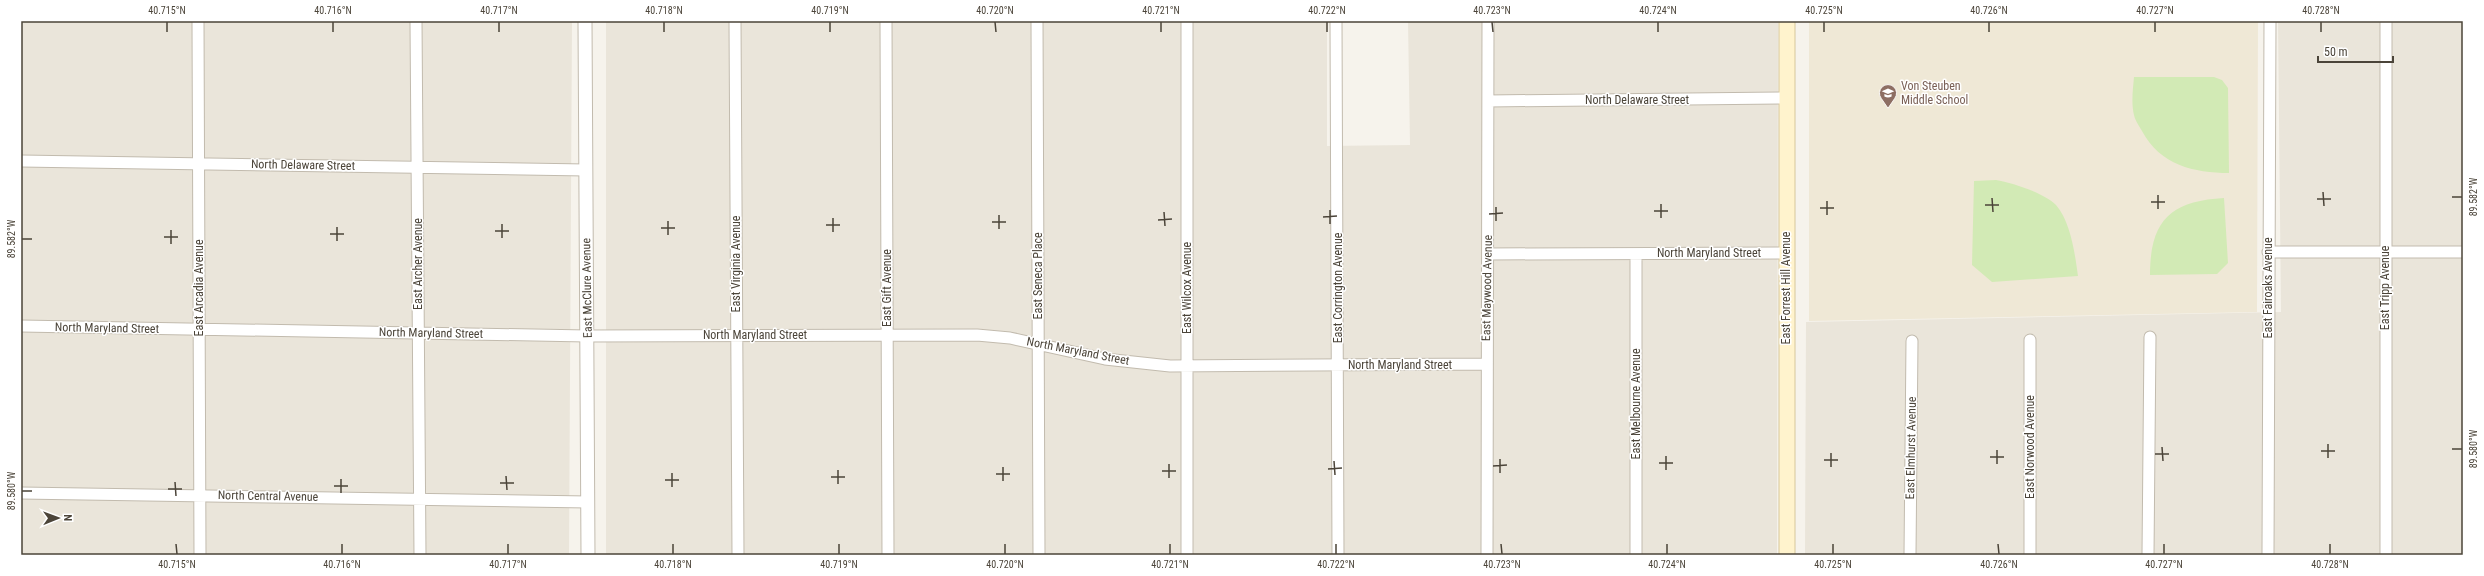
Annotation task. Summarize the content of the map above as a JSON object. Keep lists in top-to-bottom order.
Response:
{
  "streets": {
    "main road": ["East Forrest Hill Avenue"],
    "street": [
      "North Delaware Street",
      "North Maryland Street",
      "East Archer Avenue",
      "East Virginia Avenue",
      "East Seneca Place",
      "East Arcadia Avenue",
      "East McClure Avenue",
      "East Gift Avenue",
      "East Wilcox Avenue",
      "East Corrington Avenue",
      "East Maywood Avenue",
      "East Fairoaks Avenue",
      "East Tripp Avenue",
      "East Melbourne Avenue",
      "East Norwood Avenue",
      "East Elmhurst Avenue",
      "North Central Avenue"
    ]
  },
  "crossings": [
    ["North Delaware Street", "East Archer Avenue"],
    ["North Delaware Street", "East Arcadia Avenue"],
    ["North Delaware Street", "East McClure Avenue"],
    ["North Delaware Street", "East Maywood Avenue"],
    ["North Delaware Street", "East Forrest Hill Avenue"],
    ["North Maryland Street", "East Archer Avenue"],
    ["North Maryland Street", "East Virginia Avenue"],
    ["North Maryland Street", "East Seneca Place"],
    ["North Maryland Street", "East Arcadia Avenue"],
    ["North Maryland Street", "East McClure Avenue"],
    ["North Maryland Street", "East Gift Avenue"],
    ["North Maryland Street", "East Wilcox Avenue"],
    ["North Maryland Street", "East Corrington Avenue"],
    ["North Maryland Street", "East Maywood Avenue"],
    ["North Maryland Street", "East Forrest Hill Avenue"],
    ["North Maryland Street", "East Melbourne Avenue"],
    ["East Archer Avenue", "North Central Avenue"],
    ["East Arcadia Avenue", "North Central Avenue"],
    ["East McClure Avenue", "North Central Avenue"]
  ],
  "places": {
    "school or university": ["Von Steuben Middle School"]
  },
  "scale_bar": "50 m",
  "north": "right",
  "coordinates": [
    "40.715°N",
    "40.716°N",
    "40.717°N",
    "40.718°N",
    "40.719°N",
    "40.720°N",
    "40.721°N",
    "40.722°N",
    "40.723°N",
    "40.724°N",
    "40.725°N",
    "40.726°N",
    "40.727°N",
    "40.728°N",
    "89.582°W",
    "89.580°W"
  ]
}
